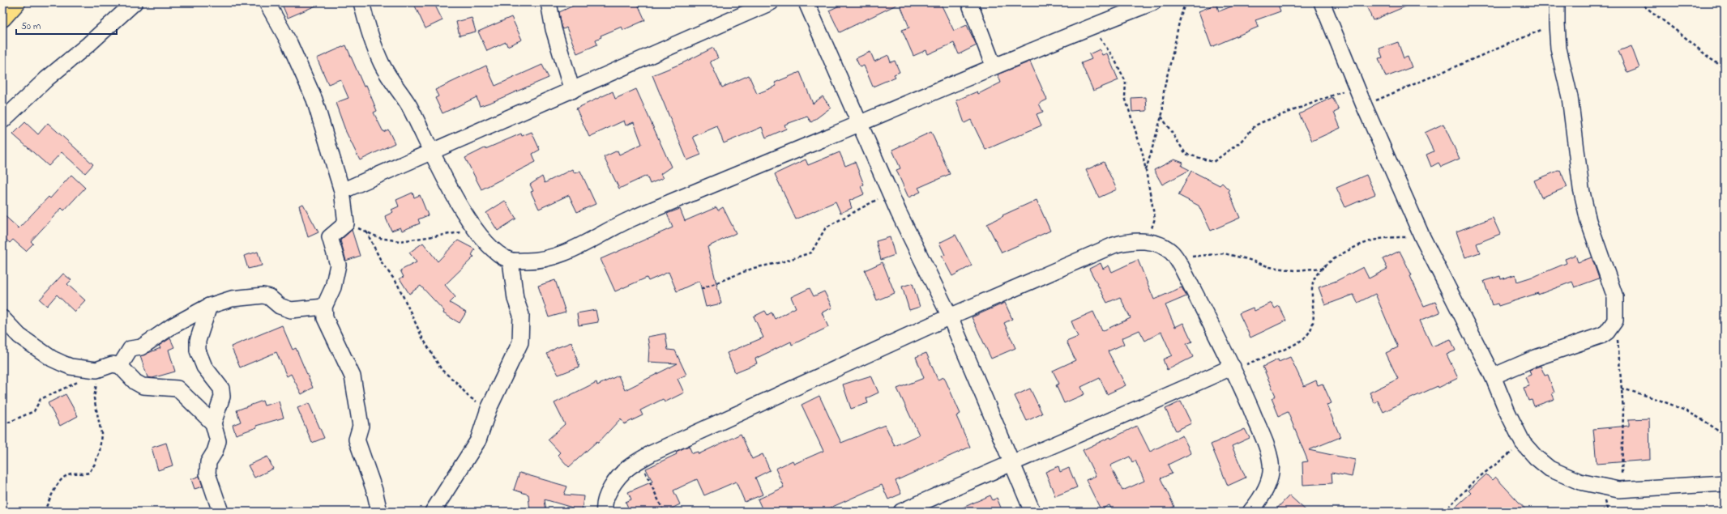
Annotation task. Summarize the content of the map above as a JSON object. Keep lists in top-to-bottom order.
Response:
{
  "scale_bar": "50 m"
}
